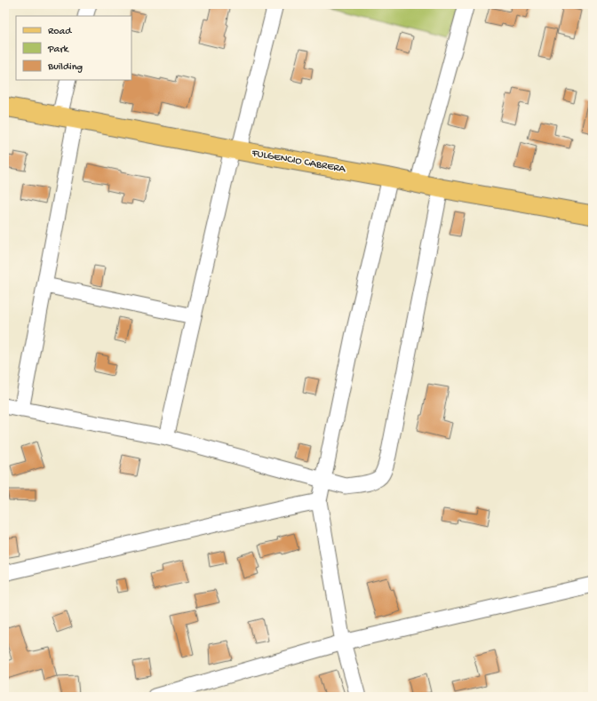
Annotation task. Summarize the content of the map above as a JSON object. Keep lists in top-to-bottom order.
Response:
{
  "streets": {
    "main road": ["FULGENCIO CABRERA"]
  },
  "legend": ["Road", "Park", "Building"]
}
